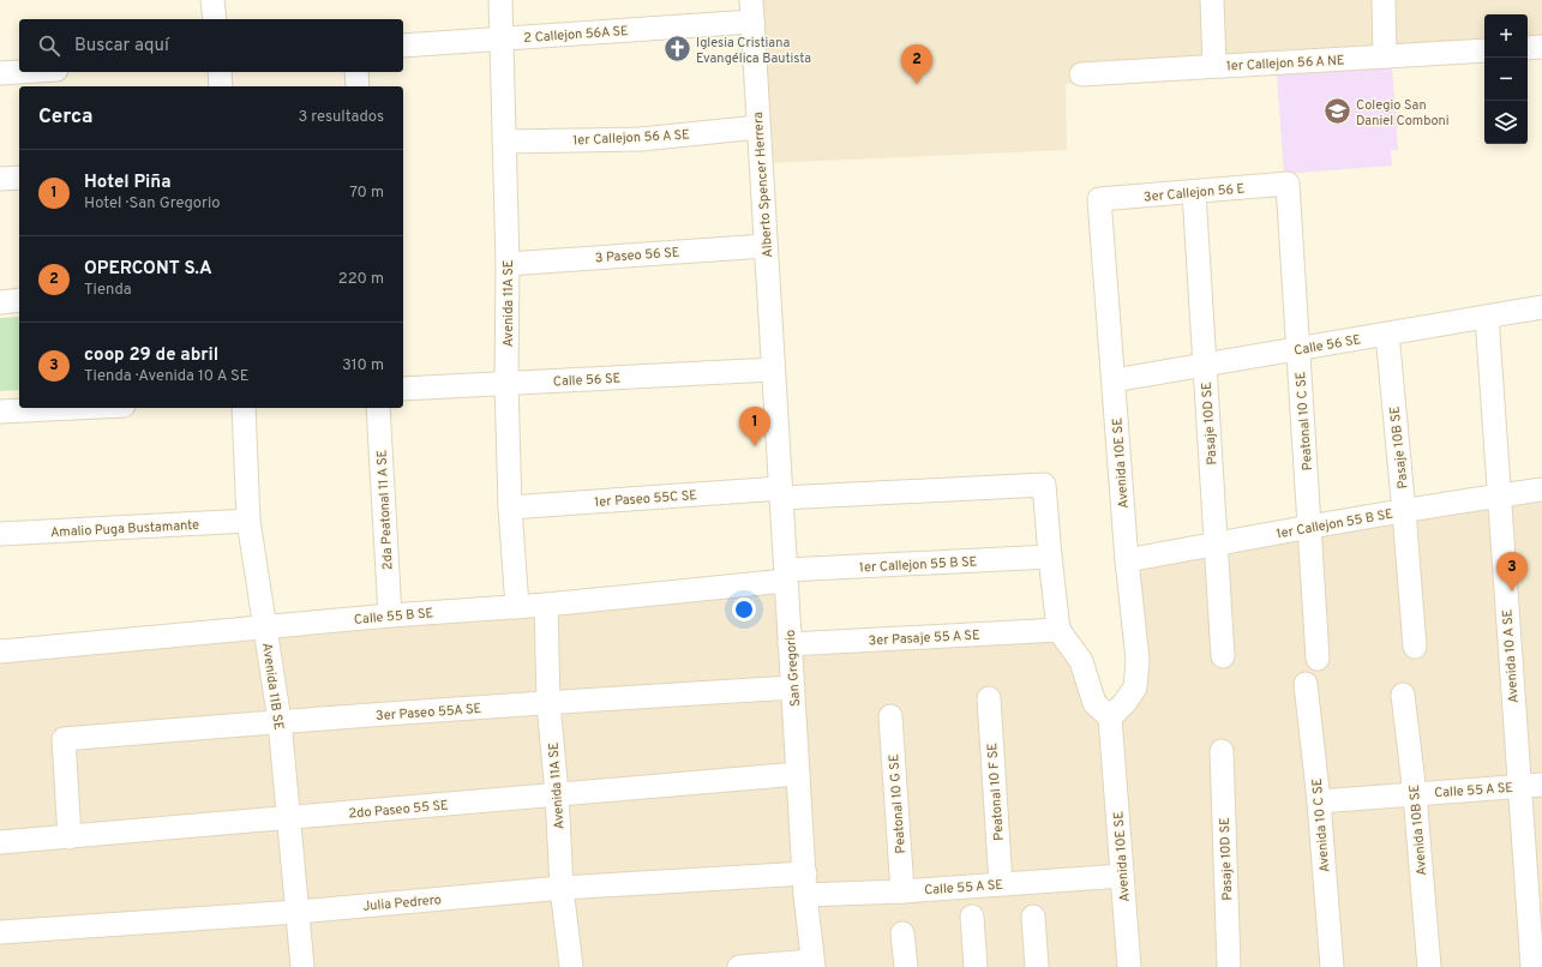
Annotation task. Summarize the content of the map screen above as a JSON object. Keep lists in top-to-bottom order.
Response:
{
  "streets": {
    "street": [
      "2 Callejon 56A SE",
      "1er Callejon 56 A NE",
      "1er Callejon 56 A SE",
      "Alberto Spencer Herrera",
      "3er Callejon 56 E",
      "3 Paseo 56 SE",
      "Avenida 11A SE",
      "Calle 56 SE",
      "Peatonal 10 C SE",
      "Pasaje 10D SE",
      "Pasaje 10B SE",
      "Avenida 10E SE",
      "1er Paseo 55C SE",
      "2da Peatonal 11 A SE",
      "1er Callejon 55 B SE",
      "Amalio Puga Bustamante",
      "Calle 55 B SE",
      "3er Pasaje 55 A SE",
      "Avenida 10 A SE",
      "San Gregorio",
      "Avenida 11B SE",
      "3er Paseo 55A SE",
      "Calle 55 A SE",
      "Peatonal 10 F SE",
      "Peatonal 10 G SE",
      "2do Paseo 55 SE",
      "Avenida 10 C SE",
      "Avenida 10B SE",
      "Julia Pedrero"
    ]
  },
  "crossings": [
    ["2 Callejon 56A SE", "Alberto Spencer Herrera"],
    ["2 Callejon 56A SE", "Avenida 11A SE"],
    ["1er Callejon 56 A SE", "Alberto Spencer Herrera"],
    ["1er Callejon 56 A SE", "Avenida 11A SE"],
    ["Alberto Spencer Herrera", "3 Paseo 56 SE"],
    ["Alberto Spencer Herrera", "Calle 56 SE"],
    ["Alberto Spencer Herrera", "San Gregorio"],
    ["3er Callejon 56 E", "Peatonal 10 C SE"],
    ["3er Callejon 56 E", "Pasaje 10D SE"],
    ["3er Callejon 56 E", "Avenida 10E SE"],
    ["3 Paseo 56 SE", "Avenida 11A SE"],
    ["Avenida 11A SE", "Calle 56 SE"],
    ["Avenida 11A SE", "1er Paseo 55C SE"],
    ["Avenida 11A SE", "Calle 55 B SE"],
    ["Avenida 11A SE", "3er Paseo 55A SE"],
    ["Avenida 11A SE", "2do Paseo 55 SE"],
    ["Avenida 11A SE", "Julia Pedrero"],
    ["Calle 56 SE", "Peatonal 10 C SE"],
    ["Calle 56 SE", "Pasaje 10D SE"],
    ["Calle 56 SE", "Pasaje 10B SE"],
    ["Calle 56 SE", "Avenida 10E SE"],
    ["Calle 56 SE", "Avenida 10 A SE"],
    ["Calle 56 SE", "San Gregorio"],
    ["Peatonal 10 C SE", "1er Callejon 55 B SE"],
    ["Pasaje 10D SE", "1er Callejon 55 B SE"],
    ["Pasaje 10B SE", "1er Callejon 55 B SE"],
    ["Avenida 10E SE", "1er Callejon 55 B SE"],
    ["Avenida 10E SE", "Calle 55 A SE"],
    ["1er Paseo 55C SE", "1er Callejon 55 B SE"],
    ["1er Paseo 55C SE", "San Gregorio"],
    ["2da Peatonal 11 A SE", "Calle 55 B SE"],
    ["1er Callejon 55 B SE", "Calle 55 B SE"],
    ["1er Callejon 55 B SE", "Avenida 10 A SE"],
    ["1er Callejon 55 B SE", "San Gregorio"],
    ["Amalio Puga Bustamante", "Avenida 11B SE"],
    ["Calle 55 B SE", "San Gregorio"],
    ["Calle 55 B SE", "Avenida 11B SE"],
    ["3er Pasaje 55 A SE", "San Gregorio"],
    ["Avenida 10 A SE", "Calle 55 A SE"],
    ["San Gregorio", "3er Paseo 55A SE"],
    ["San Gregorio", "Calle 55 A SE"],
    ["San Gregorio", "2do Paseo 55 SE"],
    ["San Gregorio", "Julia Pedrero"],
    ["Avenida 11B SE", "3er Paseo 55A SE"],
    ["Avenida 11B SE", "2do Paseo 55 SE"],
    ["Avenida 11B SE", "Julia Pedrero"],
    ["3er Paseo 55A SE", "2do Paseo 55 SE"],
    ["Calle 55 A SE", "Peatonal 10 F SE"],
    ["Calle 55 A SE", "Peatonal 10 G SE"],
    ["Calle 55 A SE", "Avenida 10 C SE"],
    ["Calle 55 A SE", "Avenida 10B SE"],
    ["Calle 55 A SE", "Julia Pedrero"]
  ],
  "places": {
    "church": ["Iglesia Cristiana Evangélica Bautista"],
    "school or university": ["Colegio San Daniel Comboni"]
  },
  "page": {
    "map_buttons": ["+", "−"],
    "search": "Buscar aquí",
    "pins": ["2", "1", "3"],
    "heading": ["Cerca", "3 resultados"],
    "list": [
      {
        "mark": "1",
        "name": "Hotel Piña",
        "note": "Hotel · San Gregorio",
        "value": "70 m"
      },
      {
        "mark": "2",
        "name": "OPERCONT S.A",
        "note": "Tienda",
        "value": "220 m"
      },
      {
        "mark": "3",
        "name": "coop 29 de abril",
        "note": "Tienda · Avenida 10 A SE",
        "value": "310 m"
      }
    ]
  }
}
